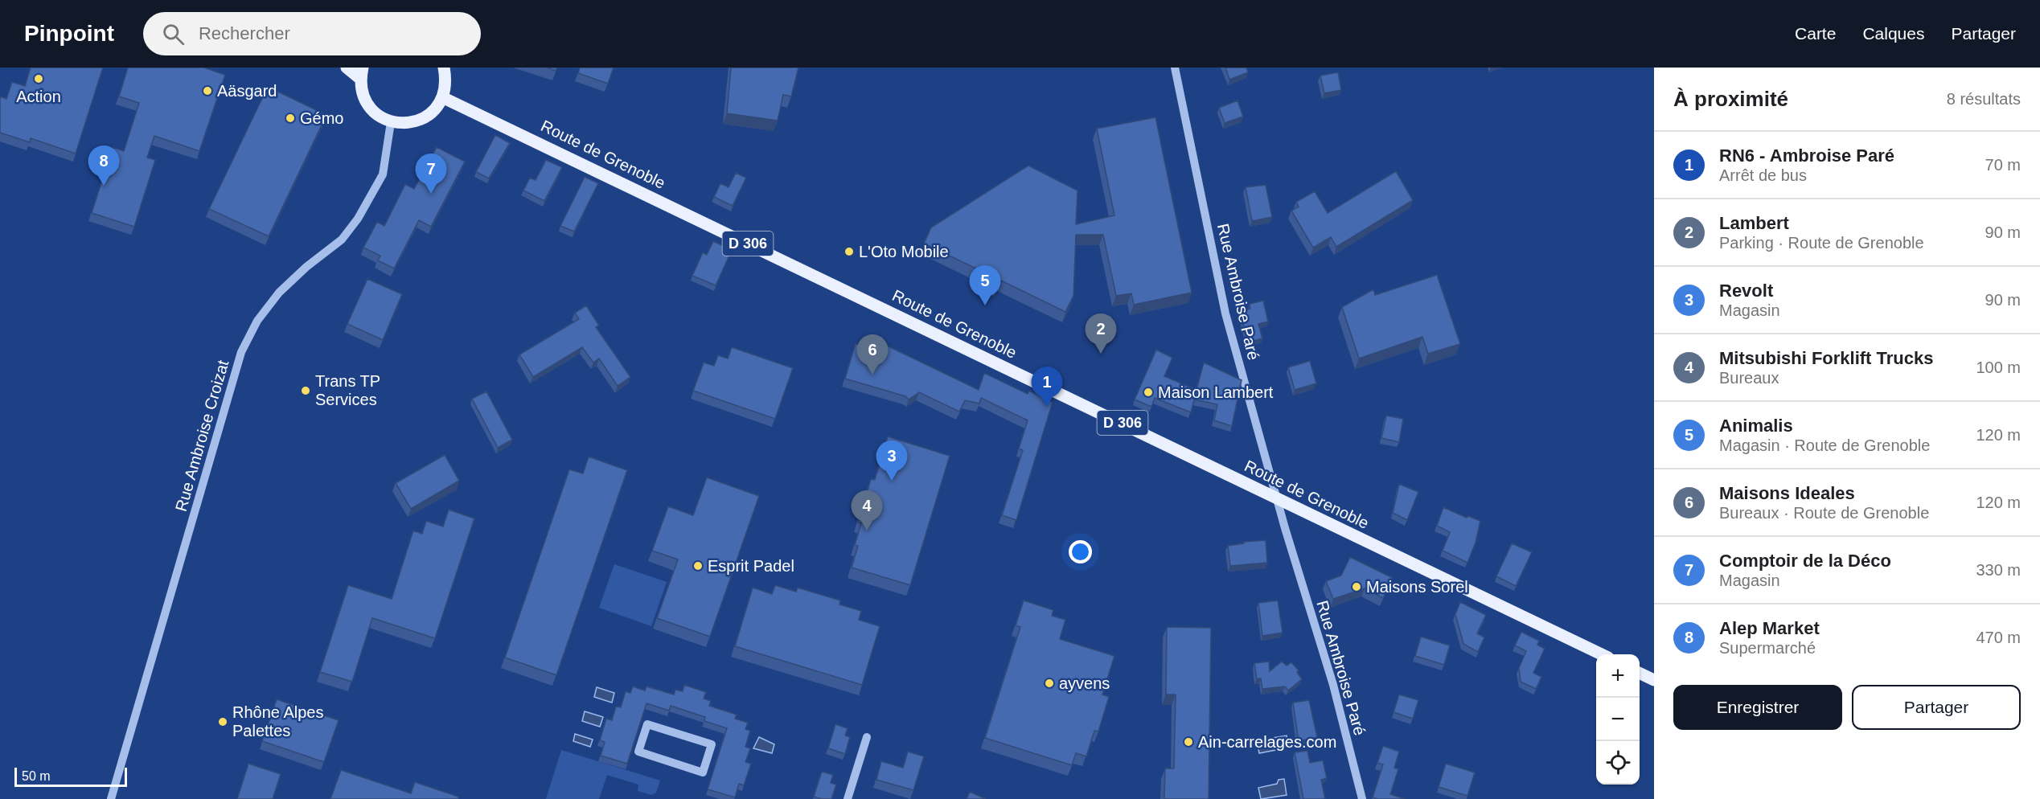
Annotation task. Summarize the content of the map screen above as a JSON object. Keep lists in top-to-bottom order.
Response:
{
  "streets": {
    "main road": ["Route de Grenoble", "D 306"],
    "street": ["Rue Ambroise Paré", "Rue Ambroise Croizat"]
  },
  "crossings": [
    ["Route de Grenoble", "Rue Ambroise Paré"]
  ],
  "places": [
    "Action",
    "Aäsgard",
    "Gémo",
    "L'Oto Mobile",
    "Trans TP Services",
    "Maison Lambert",
    "Esprit Padel",
    "Maisons Sorel",
    "ayvens",
    "Rhône Alpes Palettes",
    "Ain-carrelages.com"
  ],
  "scale_bar": "50 m",
  "page": {
    "header": "Pinpoint",
    "search": "Rechercher",
    "nav": ["Carte", "Calques", "Partager"],
    "heading": ["À proximité", "8 résultats"],
    "list": [
      {
        "mark": "1",
        "name": "RN6 - Ambroise Paré",
        "note": "Arrêt de bus",
        "value": "70 m"
      },
      {
        "mark": "2",
        "name": "Lambert",
        "note": "Parking · Route de Grenoble",
        "value": "90 m"
      },
      {
        "mark": "3",
        "name": "Revolt",
        "note": "Magasin",
        "value": "90 m"
      },
      {
        "mark": "4",
        "name": "Mitsubishi Forklift Trucks",
        "note": "Bureaux",
        "value": "100 m"
      },
      {
        "mark": "5",
        "name": "Animalis",
        "note": "Magasin · Route de Grenoble",
        "value": "120 m"
      },
      {
        "mark": "6",
        "name": "Maisons Ideales",
        "note": "Bureaux · Route de Grenoble",
        "value": "120 m"
      },
      {
        "mark": "7",
        "name": "Comptoir de la Déco",
        "note": "Magasin",
        "value": "330 m"
      },
      {
        "mark": "8",
        "name": "Alep Market",
        "note": "Supermarché",
        "value": "470 m"
      }
    ],
    "pins": [
      "8",
      "7",
      "5",
      "2",
      "6",
      "1",
      "3",
      "4"
    ],
    "map_buttons": ["+", "−"],
    "buttons": ["Enregistrer", "Partager"],
    "scale": "50 m"
  }
}
